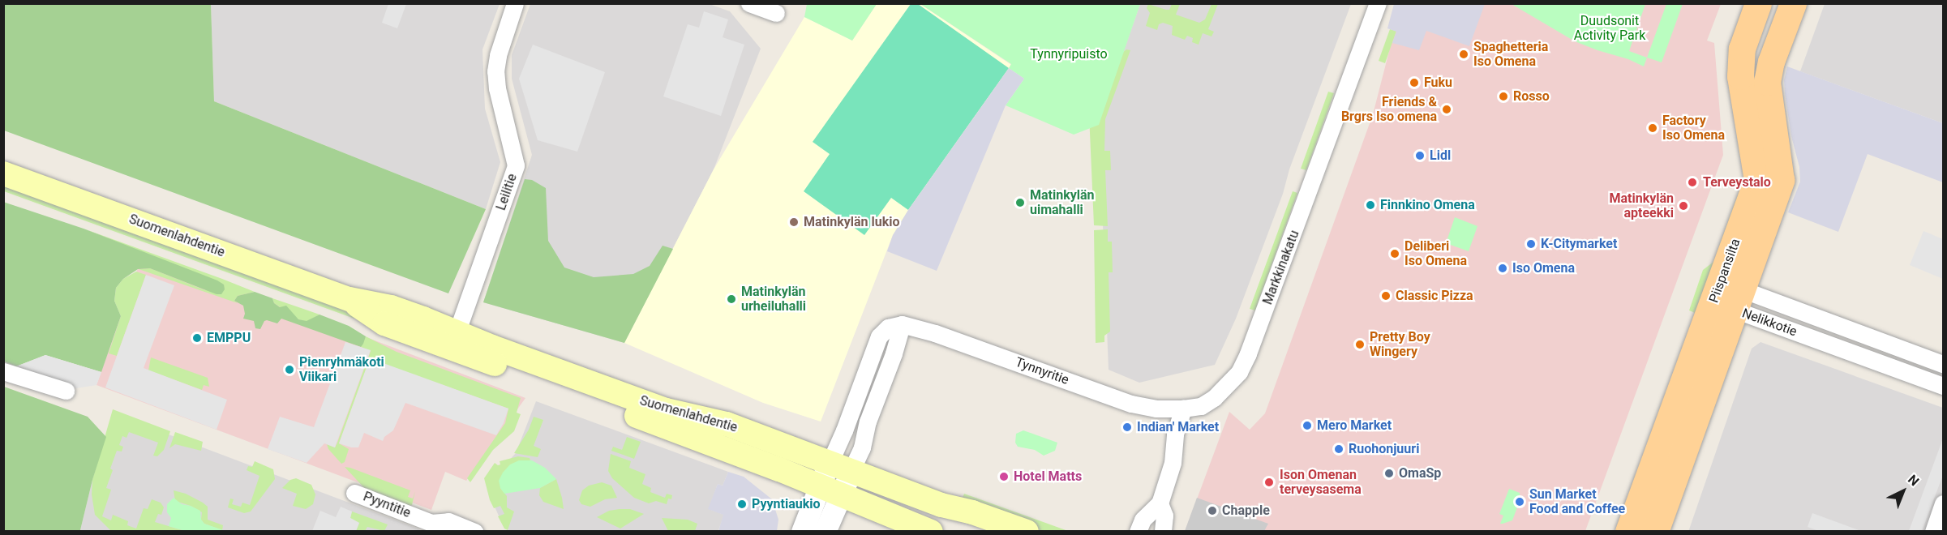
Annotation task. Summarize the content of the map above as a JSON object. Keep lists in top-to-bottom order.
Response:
{
  "streets": {
    "main road": ["Suomenlahdentie", "Piispansilta"],
    "street": [
      "Leilitie",
      "Markkinakatu",
      "Nelikkotie",
      "Tynnyritie",
      "Pyyntitie"
    ]
  },
  "crossings": [
    ["Leilitie", "Suomenlahdentie"],
    ["Markkinakatu", "Tynnyritie"],
    ["Piispansilta", "Nelikkotie"]
  ],
  "parks": ["Duudsonit Activity Park", "Tynnyripuisto"],
  "places": [
    "Spaghetteria Iso Omena",
    "Fuku",
    "Rosso",
    "Friends & Brgrs Iso omena",
    "Factory Iso Omena",
    "Lidl",
    "Terveystalo",
    "Matinkylän uimahalli",
    "Finnkino Omena",
    "Matinkylän apteekki",
    "Matinkylän lukio",
    "K-Citymarket",
    "Deliberi Iso Omena",
    "Iso Omena",
    "Classic Pizza",
    "Matinkylän urheiluhalli",
    "EMPPU",
    "Pretty Boy Wingery",
    "Pienryhmäkoti Viikari",
    "Mero Market",
    "Indian' Market",
    "Ruohonjuuri",
    "OmaSp",
    "Hotel Matts",
    "Ison Omenan terveysasema",
    "Sun Market Food and Coffee",
    "Pyyntiaukio",
    "Chapple"
  ],
  "north": "top right"
}
